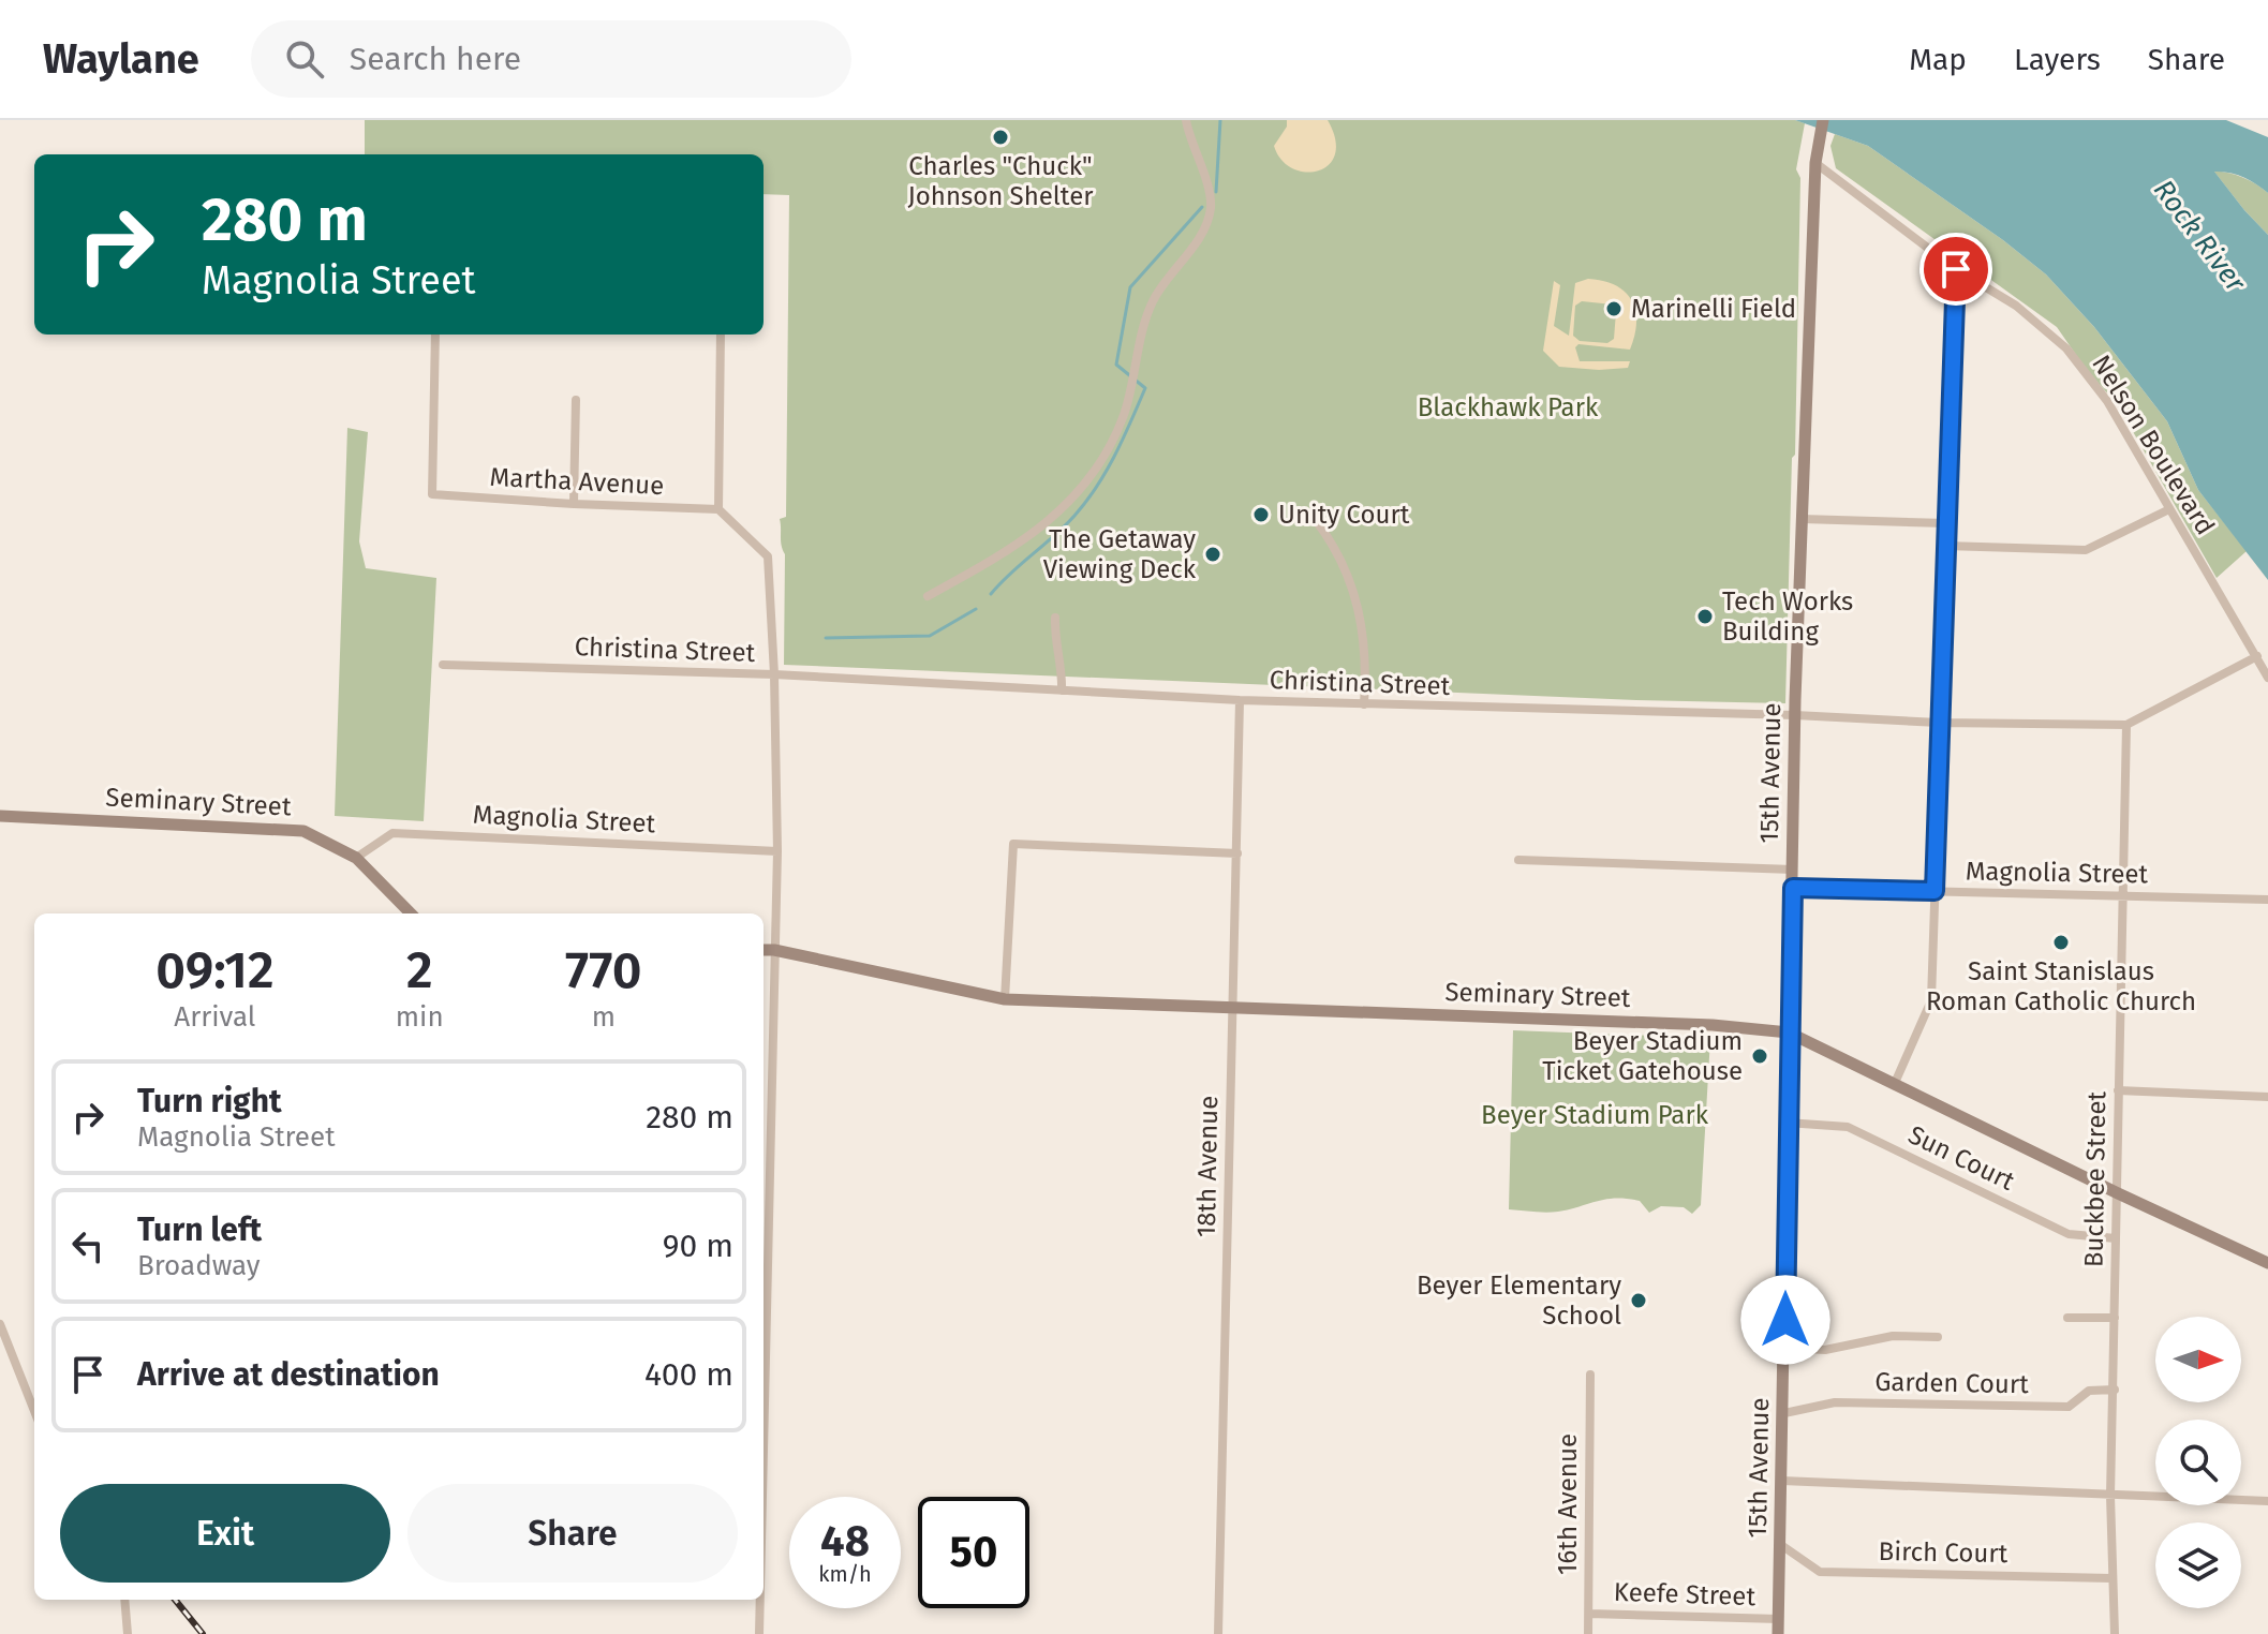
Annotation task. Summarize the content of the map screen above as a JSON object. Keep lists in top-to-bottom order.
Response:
{
  "streets": {
    "street": [
      "Nelson Boulevard",
      "Martha Avenue",
      "Christina Street",
      "15th Avenue",
      "Seminary Street",
      "Magnolia Street",
      "Sun Court",
      "18th Avenue",
      "Buckbee Street",
      "Garden Court",
      "16th Avenue",
      "Birch Court",
      "Keefe Street"
    ]
  },
  "crossings": [
    ["Nelson Boulevard", "Christina Street"],
    ["Nelson Boulevard", "15th Avenue"],
    ["Christina Street", "15th Avenue"],
    ["Christina Street", "18th Avenue"],
    ["Christina Street", "Buckbee Street"],
    ["15th Avenue", "Seminary Street"],
    ["15th Avenue", "Magnolia Street"],
    ["15th Avenue", "Sun Court"],
    ["15th Avenue", "Garden Court"],
    ["15th Avenue", "Birch Court"],
    ["15th Avenue", "Keefe Street"],
    ["Seminary Street", "Magnolia Street"],
    ["Seminary Street", "18th Avenue"],
    ["Seminary Street", "Buckbee Street"],
    ["Magnolia Street", "Buckbee Street"],
    ["Sun Court", "Buckbee Street"],
    ["Buckbee Street", "Garden Court"],
    ["Buckbee Street", "Birch Court"],
    ["16th Avenue", "Keefe Street"]
  ],
  "water": ["Rock River"],
  "parks": ["Blackhawk Park", "Beyer Stadium Park"],
  "places": [
    "Charles \"Chuck\" Johnson Shelter",
    "Marinelli Field",
    "Unity Court",
    "The Getaway Viewing Deck",
    "Tech Works Building",
    "Saint Stanislaus Roman Catholic Church",
    "Beyer Stadium Ticket Gatehouse",
    "Beyer Elementary School"
  ],
  "north": "right",
  "page": {
    "header": "Waylane",
    "search": "Search here",
    "nav": ["Map", "Layers", "Share"],
    "turn": ["280 m", "Magnolia Street"],
    "eta": [
      "09:12",
      "Arrival",
      "2",
      "min",
      "770",
      "m"
    ],
    "list": [
      {
        "name": "Turn right",
        "note": "Magnolia Street",
        "value": "280 m"
      },
      {
        "name": "Turn left",
        "note": "Broadway",
        "value": "90 m"
      },
      {
        "name": "Arrive at destination",
        "value": "400 m"
      }
    ],
    "buttons": ["Exit", "Share"],
    "speed": "48 km/h",
    "limit": "50"
  }
}
